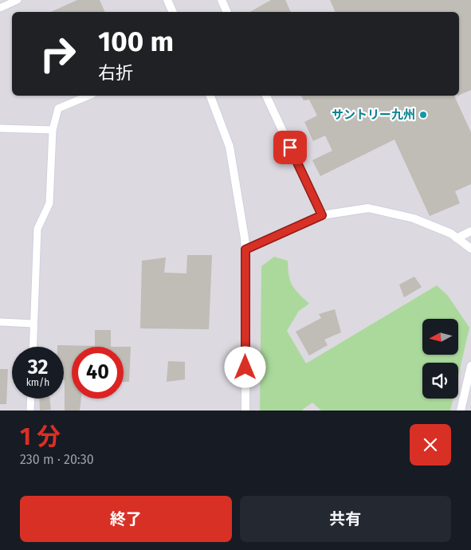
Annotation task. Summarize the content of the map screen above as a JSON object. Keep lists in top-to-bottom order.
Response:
{
  "places": ["サントリー九州"],
  "north": "left",
  "page": {
    "turn": ["100 m", "右折"],
    "speed": "32 km/h",
    "limit": "40",
    "heading": ["1 分", "230 m · 20:30"],
    "buttons": ["終了", "共有"]
  }
}
